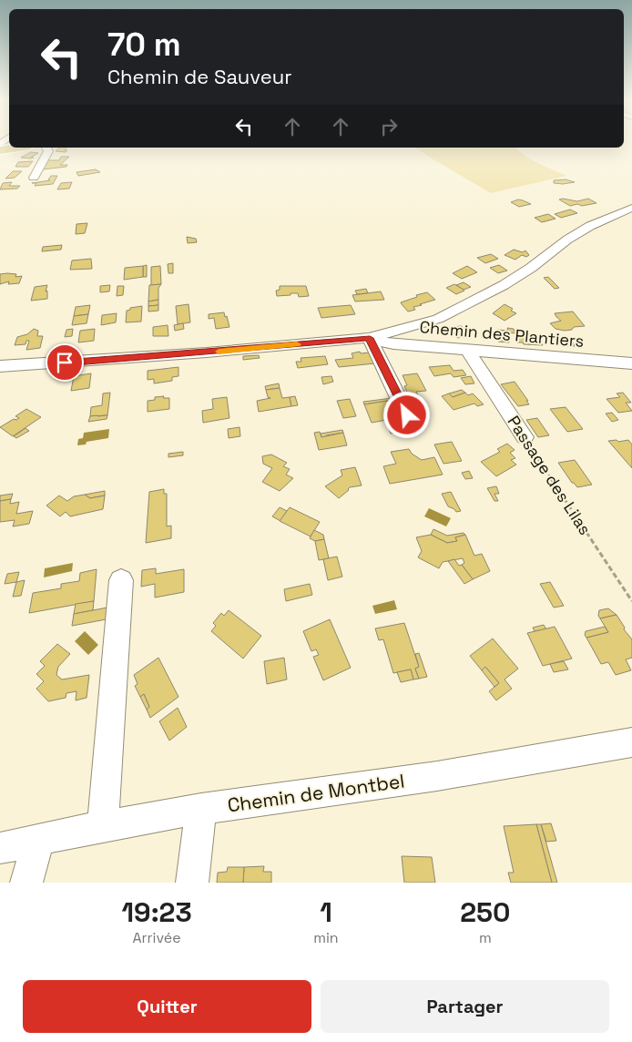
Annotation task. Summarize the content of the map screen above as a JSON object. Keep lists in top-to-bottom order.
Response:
{
  "streets": {
    "street": ["Chemin des Plantiers", "Passage des Lilas", "Chemin de Montbel"]
  },
  "crossings": [
    ["Chemin des Plantiers", "Passage des Lilas"]
  ],
  "page": {
    "turn": ["70 m", "Chemin de Sauveur"],
    "eta": [
      "19:23",
      "Arrivée",
      "1",
      "min",
      "250",
      "m"
    ],
    "buttons": ["Quitter", "Partager"]
  }
}
